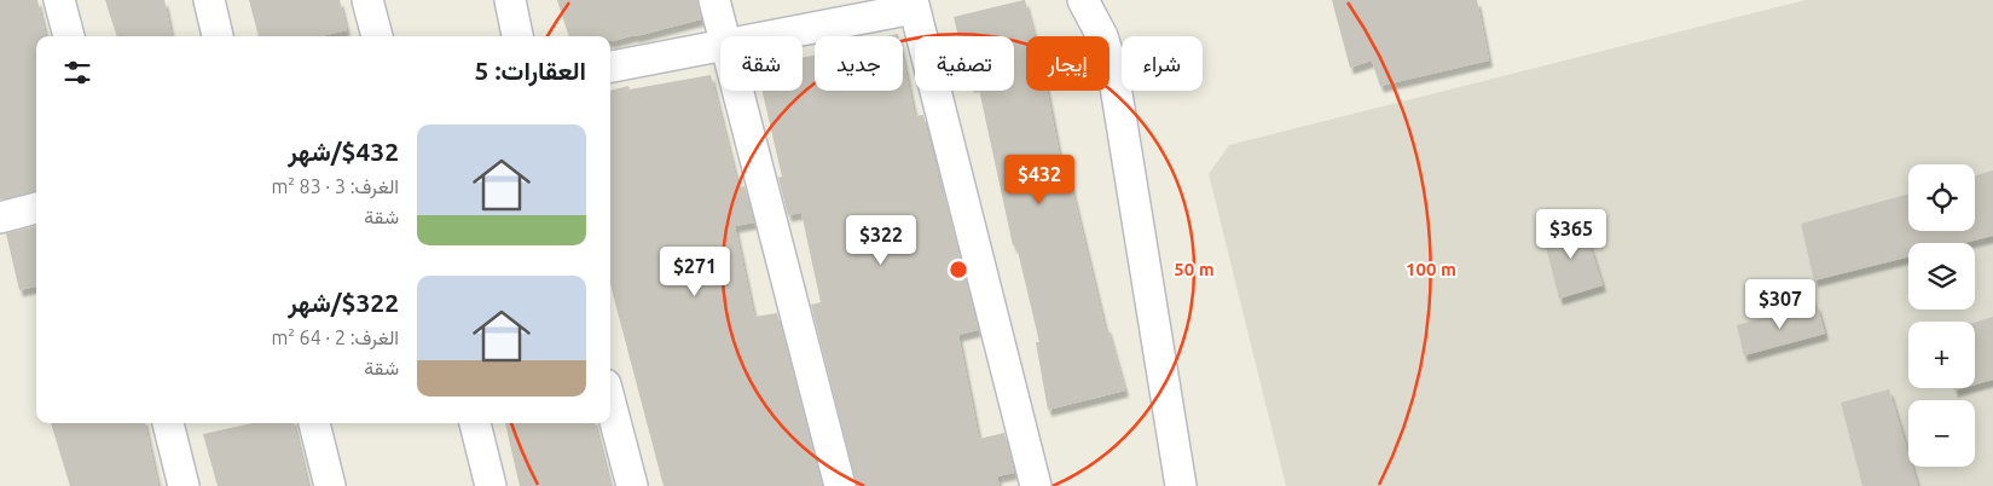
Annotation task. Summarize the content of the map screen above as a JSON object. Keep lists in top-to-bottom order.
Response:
{
  "page": {
    "chip": [
      "شراء",
      "إيجار",
      "تصفية",
      "جديد",
      "شقة"
    ],
    "heading": "العقارات: 5",
    "list": [
      {
        "name": "$432/شهر",
        "note": "الغرف: 3 · 83 m² · شقة"
      },
      {
        "name": "$322/شهر",
        "note": "الغرف: 2 · 64 m² · شقة"
      }
    ],
    "price": [
      "$432",
      "$365",
      "$322",
      "$271",
      "$307"
    ],
    "map_buttons": ["+", "−"]
  },
  "rings": ["50 m", "100 m"]
}
